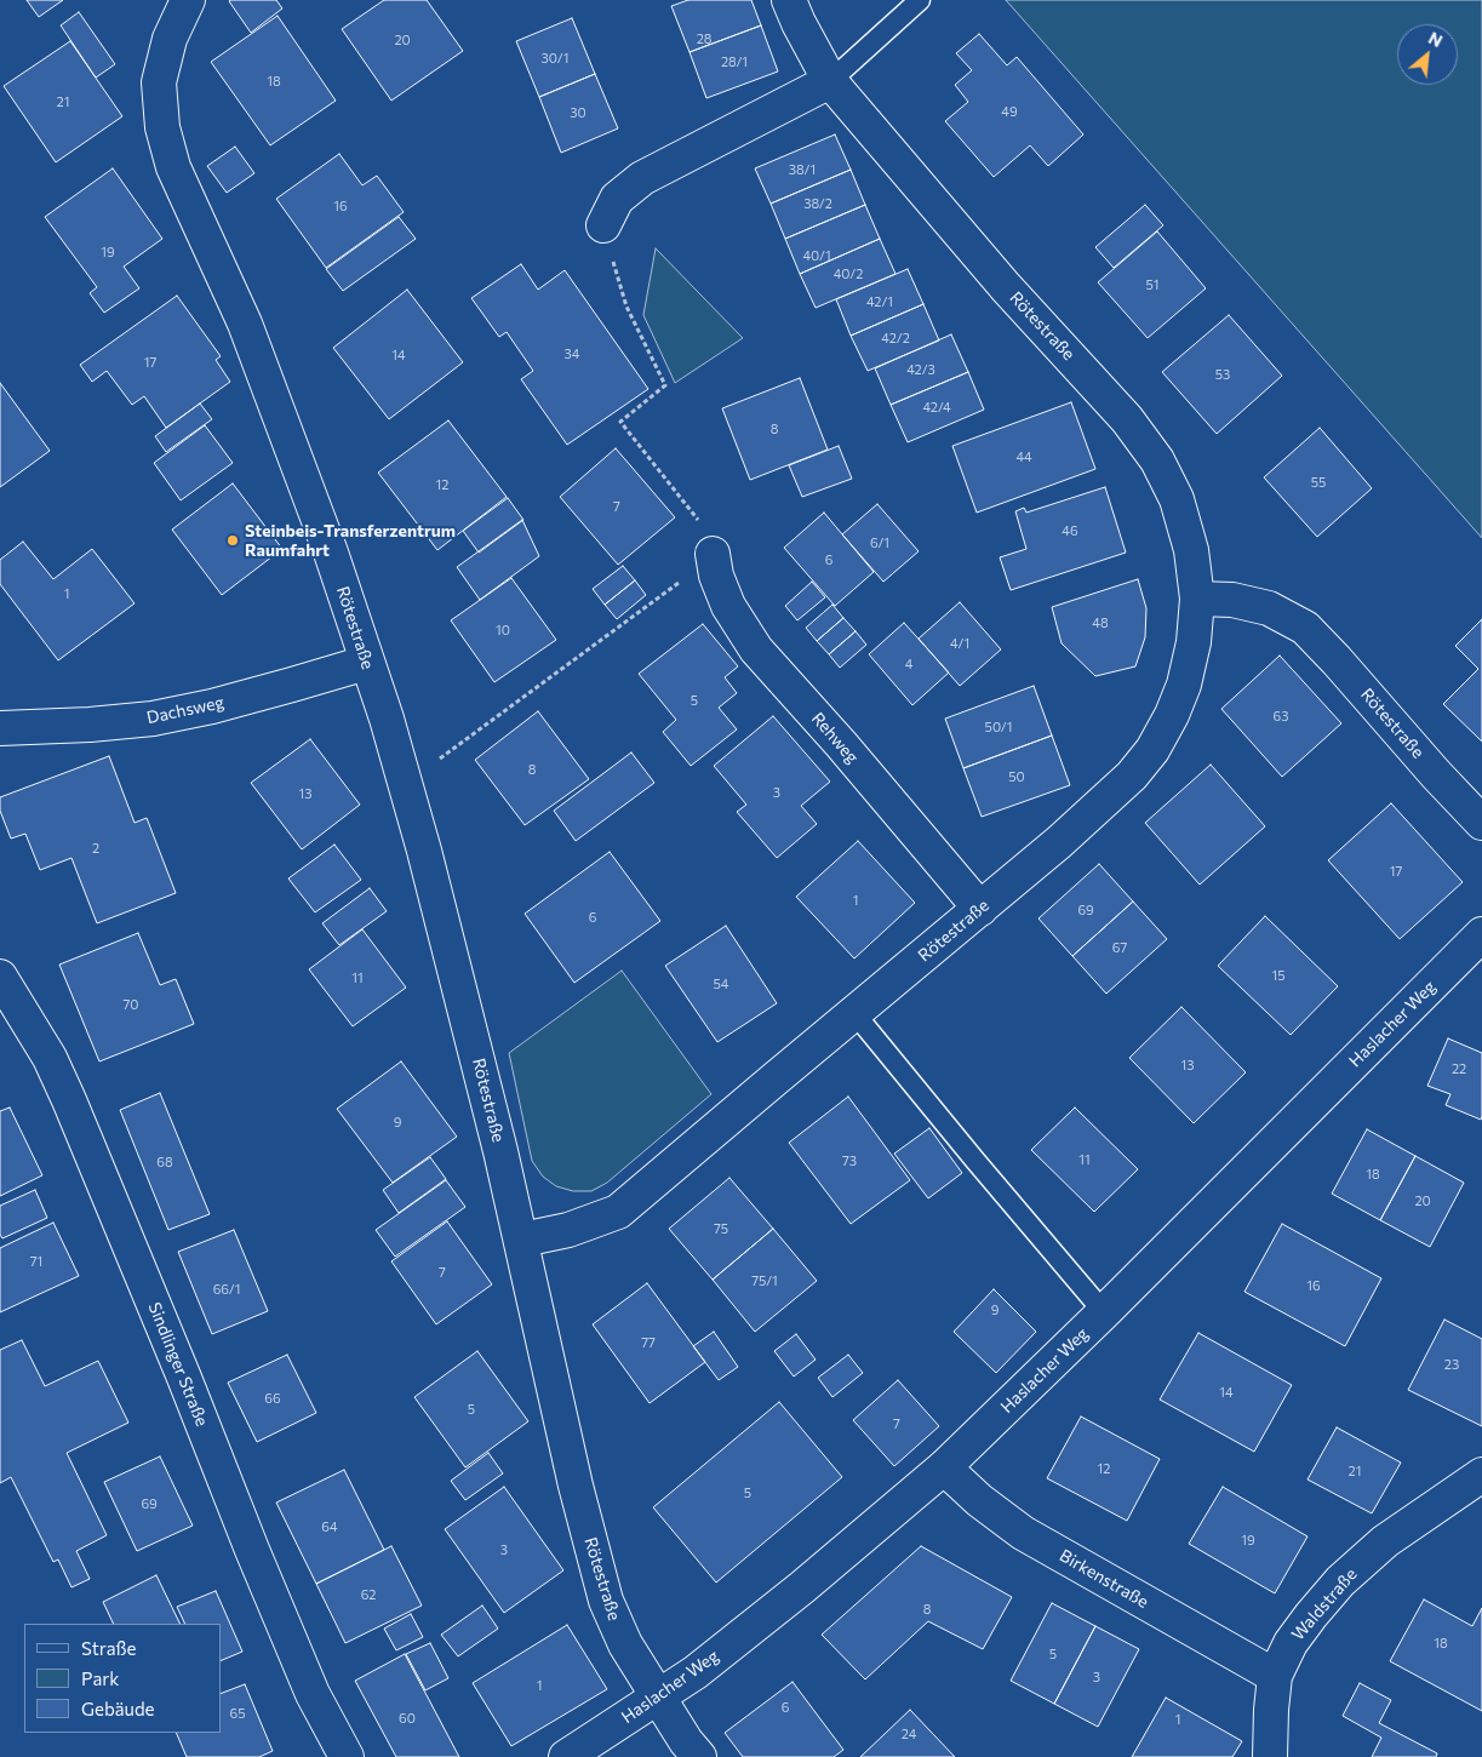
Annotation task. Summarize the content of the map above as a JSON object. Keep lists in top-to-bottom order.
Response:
{
  "streets": {
    "street": [
      "Rötestraße",
      "Dachsweg",
      "Rehweg",
      "Haslacher Weg",
      "Sindlinger Straße",
      "Birkenstraße",
      "Waldstraße"
    ]
  },
  "crossings": [
    ["Rötestraße", "Dachsweg"],
    ["Rötestraße", "Rehweg"],
    ["Rötestraße", "Haslacher Weg"],
    ["Haslacher Weg", "Birkenstraße"],
    ["Birkenstraße", "Waldstraße"]
  ],
  "places": ["Steinbeis-Transferzentrum Raumfahrt"],
  "house_numbers": [
    "28",
    "20",
    "30/1",
    "28/1",
    "18",
    "21",
    "49",
    "30",
    "38/1",
    "38/2",
    "16",
    "19",
    "40/1",
    "40/2",
    "51",
    "42/1",
    "42/2",
    "34",
    "14",
    "17",
    "42/3",
    "53",
    "42/4",
    "8",
    "44",
    "55",
    "12",
    "7",
    "46",
    "6/1",
    "6",
    "1",
    "48",
    "10",
    "4/1",
    "4",
    "5",
    "63",
    "50/1",
    "8",
    "50",
    "3",
    "13",
    "2",
    "17",
    "1",
    "69",
    "6",
    "67",
    "15",
    "11",
    "54",
    "70",
    "13",
    "22",
    "9",
    "11",
    "73",
    "68",
    "18",
    "20",
    "75",
    "71",
    "7",
    "75/1",
    "16",
    "66/1",
    "9",
    "77",
    "23",
    "14",
    "66",
    "5",
    "7",
    "12",
    "21",
    "5",
    "69",
    "64",
    "19",
    "3",
    "62",
    "8",
    "18",
    "5",
    "3",
    "1",
    "6",
    "65",
    "60",
    "1",
    "24"
  ],
  "legend": ["Straße", "Park", "Gebäude"],
  "north": "top right"
}
